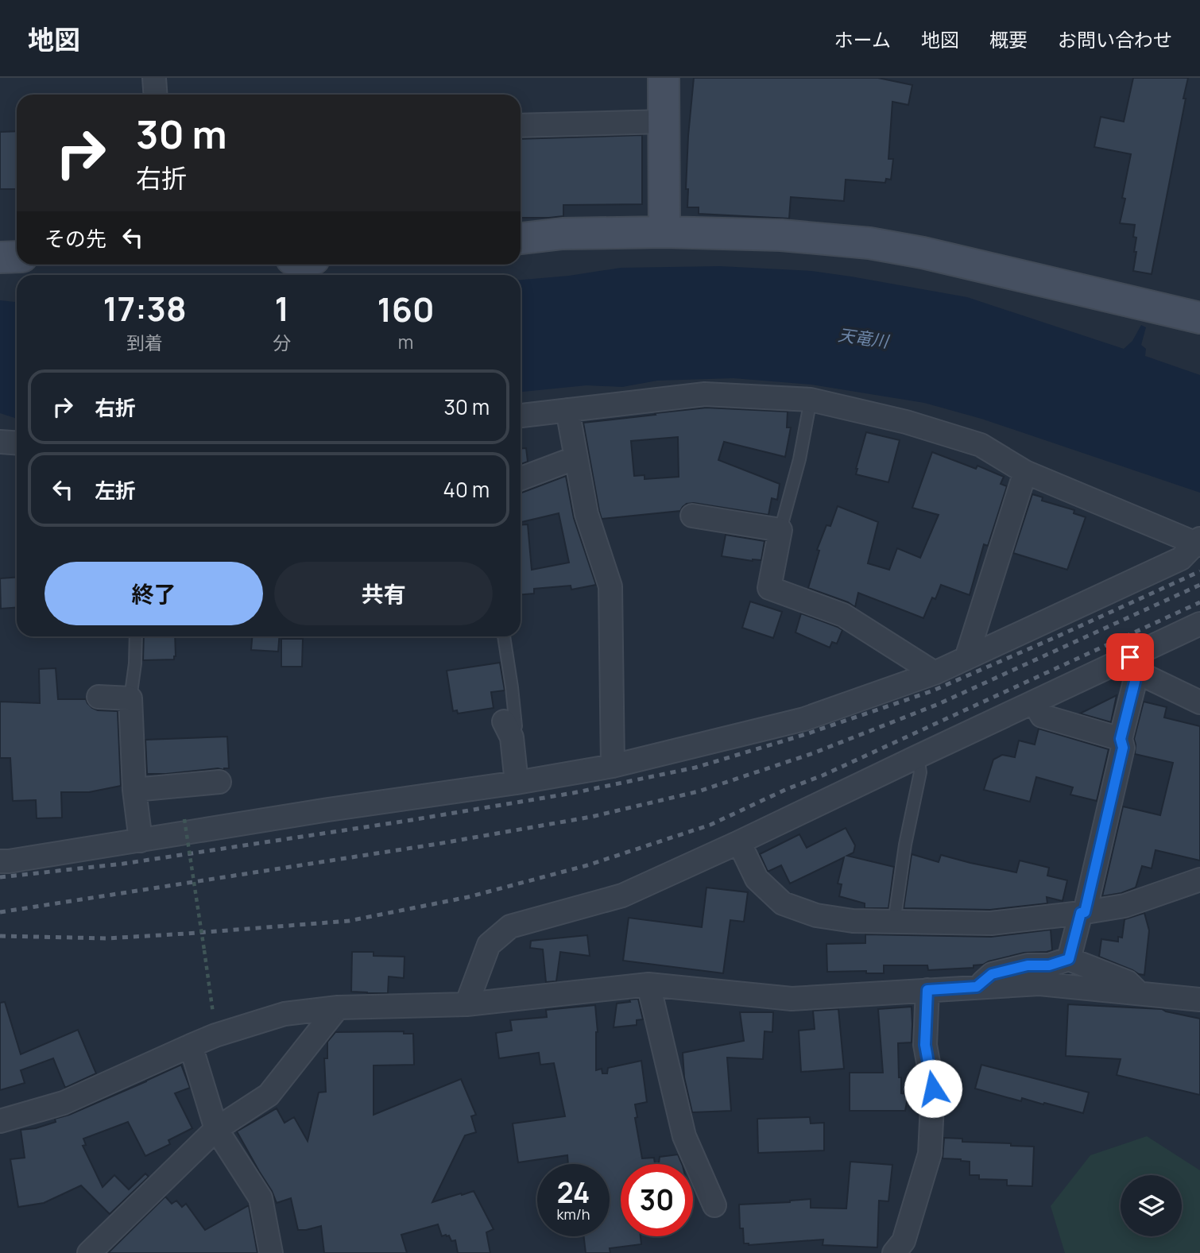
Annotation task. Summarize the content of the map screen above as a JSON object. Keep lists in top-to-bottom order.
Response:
{
  "water": ["天竜川"],
  "page": {
    "header": "地図",
    "nav": [
      "ホーム",
      "地図",
      "概要",
      "お問い合わせ"
    ],
    "turn": ["30 m", "右折"],
    "then": "その先",
    "eta": [
      "17:38",
      "到着",
      "1",
      "分",
      "160",
      "m"
    ],
    "list": [
      {
        "name": "右折",
        "value": "30 m"
      },
      {
        "name": "左折",
        "value": "40 m"
      }
    ],
    "buttons": ["終了", "共有"],
    "speed": "24 km/h",
    "limit": "30"
  }
}
